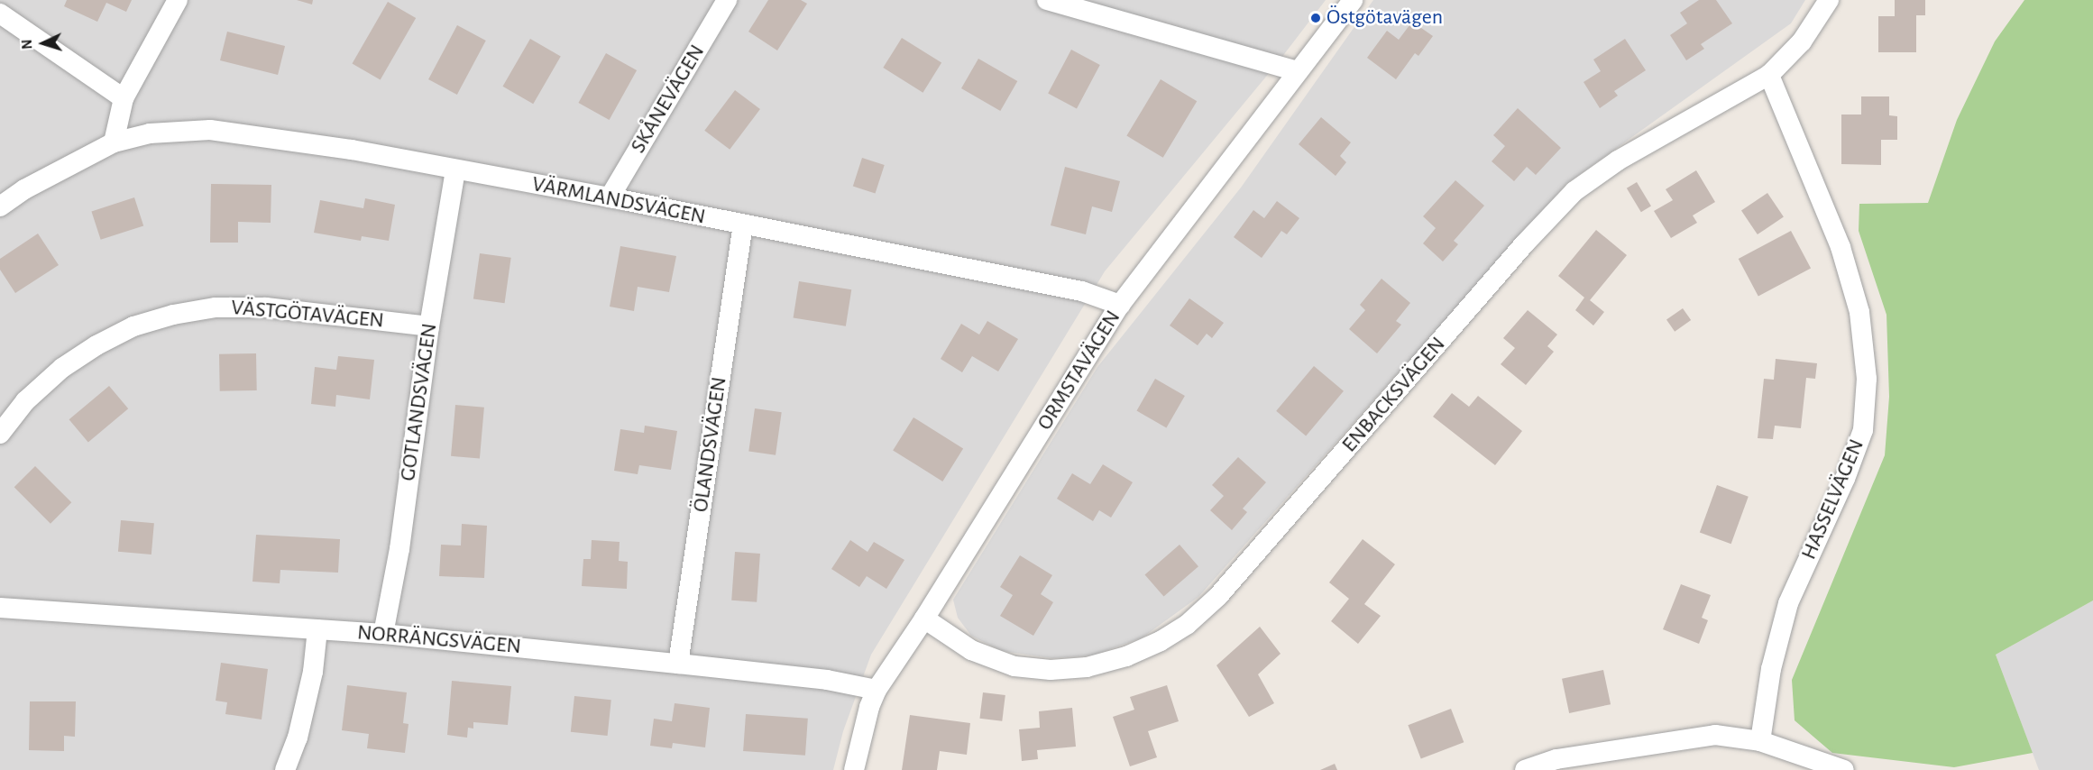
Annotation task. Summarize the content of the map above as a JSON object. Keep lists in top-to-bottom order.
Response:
{
  "streets": {
    "street": [
      "SKÅNEVÄGEN",
      "VÄRMLANDSVÄGEN",
      "VÄSTGÖTAVÄGEN",
      "ORMSTAVÄGEN",
      "ENBACKSVÄGEN",
      "GOTLANDSVÄGEN",
      "ÖLANDSVÄGEN",
      "HASSELVÄGEN",
      "NORRÄNGSVÄGEN"
    ]
  },
  "crossings": [
    ["SKÅNEVÄGEN", "VÄRMLANDSVÄGEN"],
    ["VÄRMLANDSVÄGEN", "ORMSTAVÄGEN"],
    ["VÄRMLANDSVÄGEN", "GOTLANDSVÄGEN"],
    ["VÄRMLANDSVÄGEN", "ÖLANDSVÄGEN"],
    ["VÄSTGÖTAVÄGEN", "GOTLANDSVÄGEN"],
    ["ORMSTAVÄGEN", "ENBACKSVÄGEN"],
    ["ORMSTAVÄGEN", "NORRÄNGSVÄGEN"],
    ["ENBACKSVÄGEN", "HASSELVÄGEN"],
    ["GOTLANDSVÄGEN", "NORRÄNGSVÄGEN"],
    ["ÖLANDSVÄGEN", "NORRÄNGSVÄGEN"]
  ],
  "places": ["Östgötavägen"],
  "north": "left"
}
